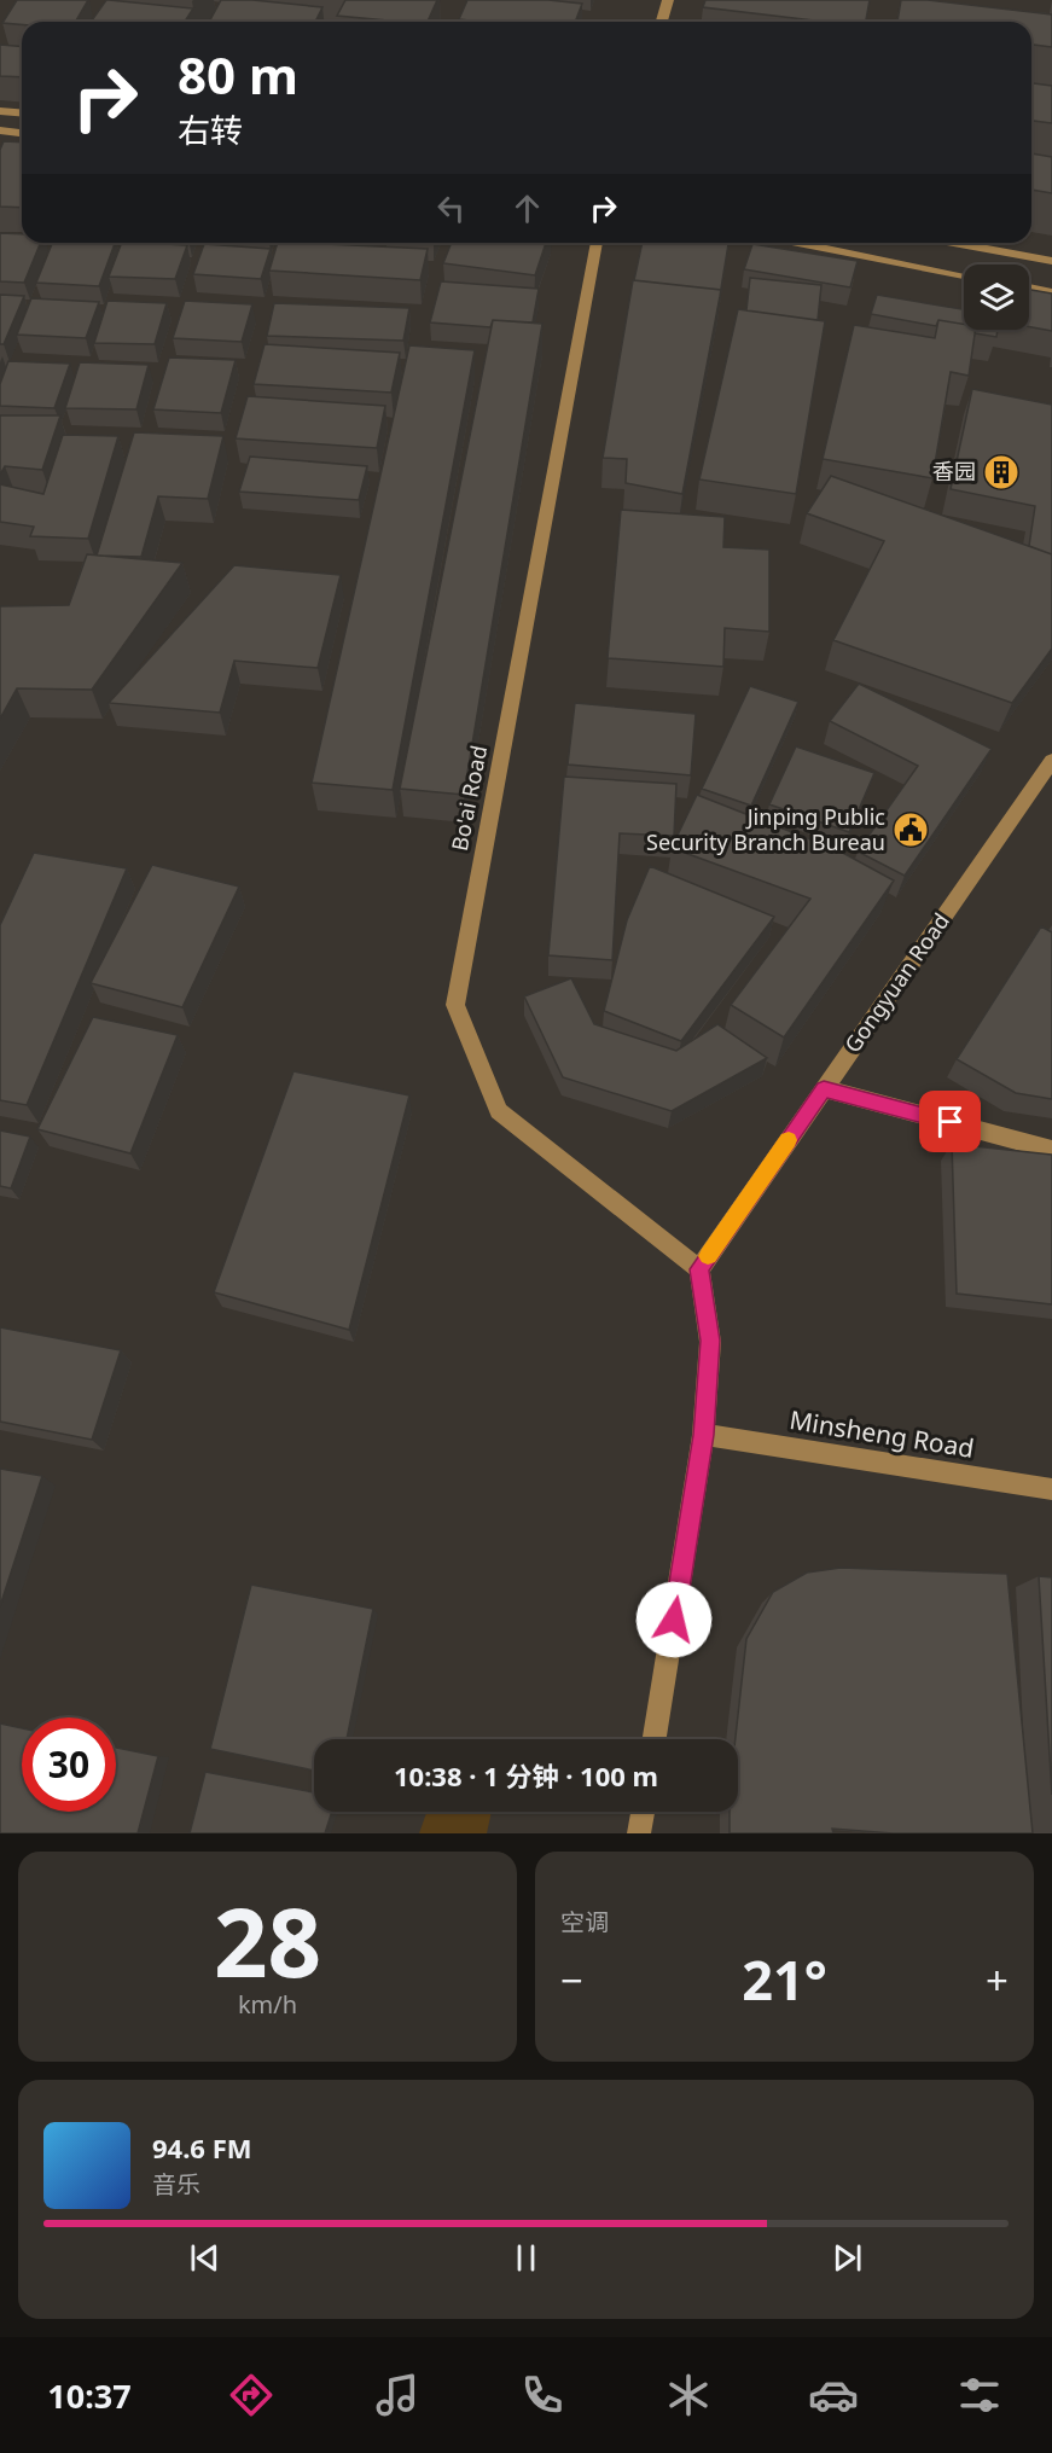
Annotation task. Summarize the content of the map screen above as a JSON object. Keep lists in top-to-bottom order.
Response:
{
  "streets": {
    "street": ["Bo'ai Road", "Gongyuan Road", "Minsheng Road"]
  },
  "crossings": [
    ["Bo'ai Road", "Gongyuan Road"]
  ],
  "places": {
    "building": ["香园"],
    "public building": ["Jinping Public Security Branch Bureau"]
  },
  "page": {
    "turn": ["80 m", "右转"],
    "limit": "30",
    "trip": "10:38 · 1 分钟 · 100 m",
    "tile": [
      ["28", "km/h"],
      "空调"
    ],
    "heat": ["−", "21°", "+"],
    "song": ["94.6 FM", "音乐"],
    "tabs": "10:37"
  }
}
